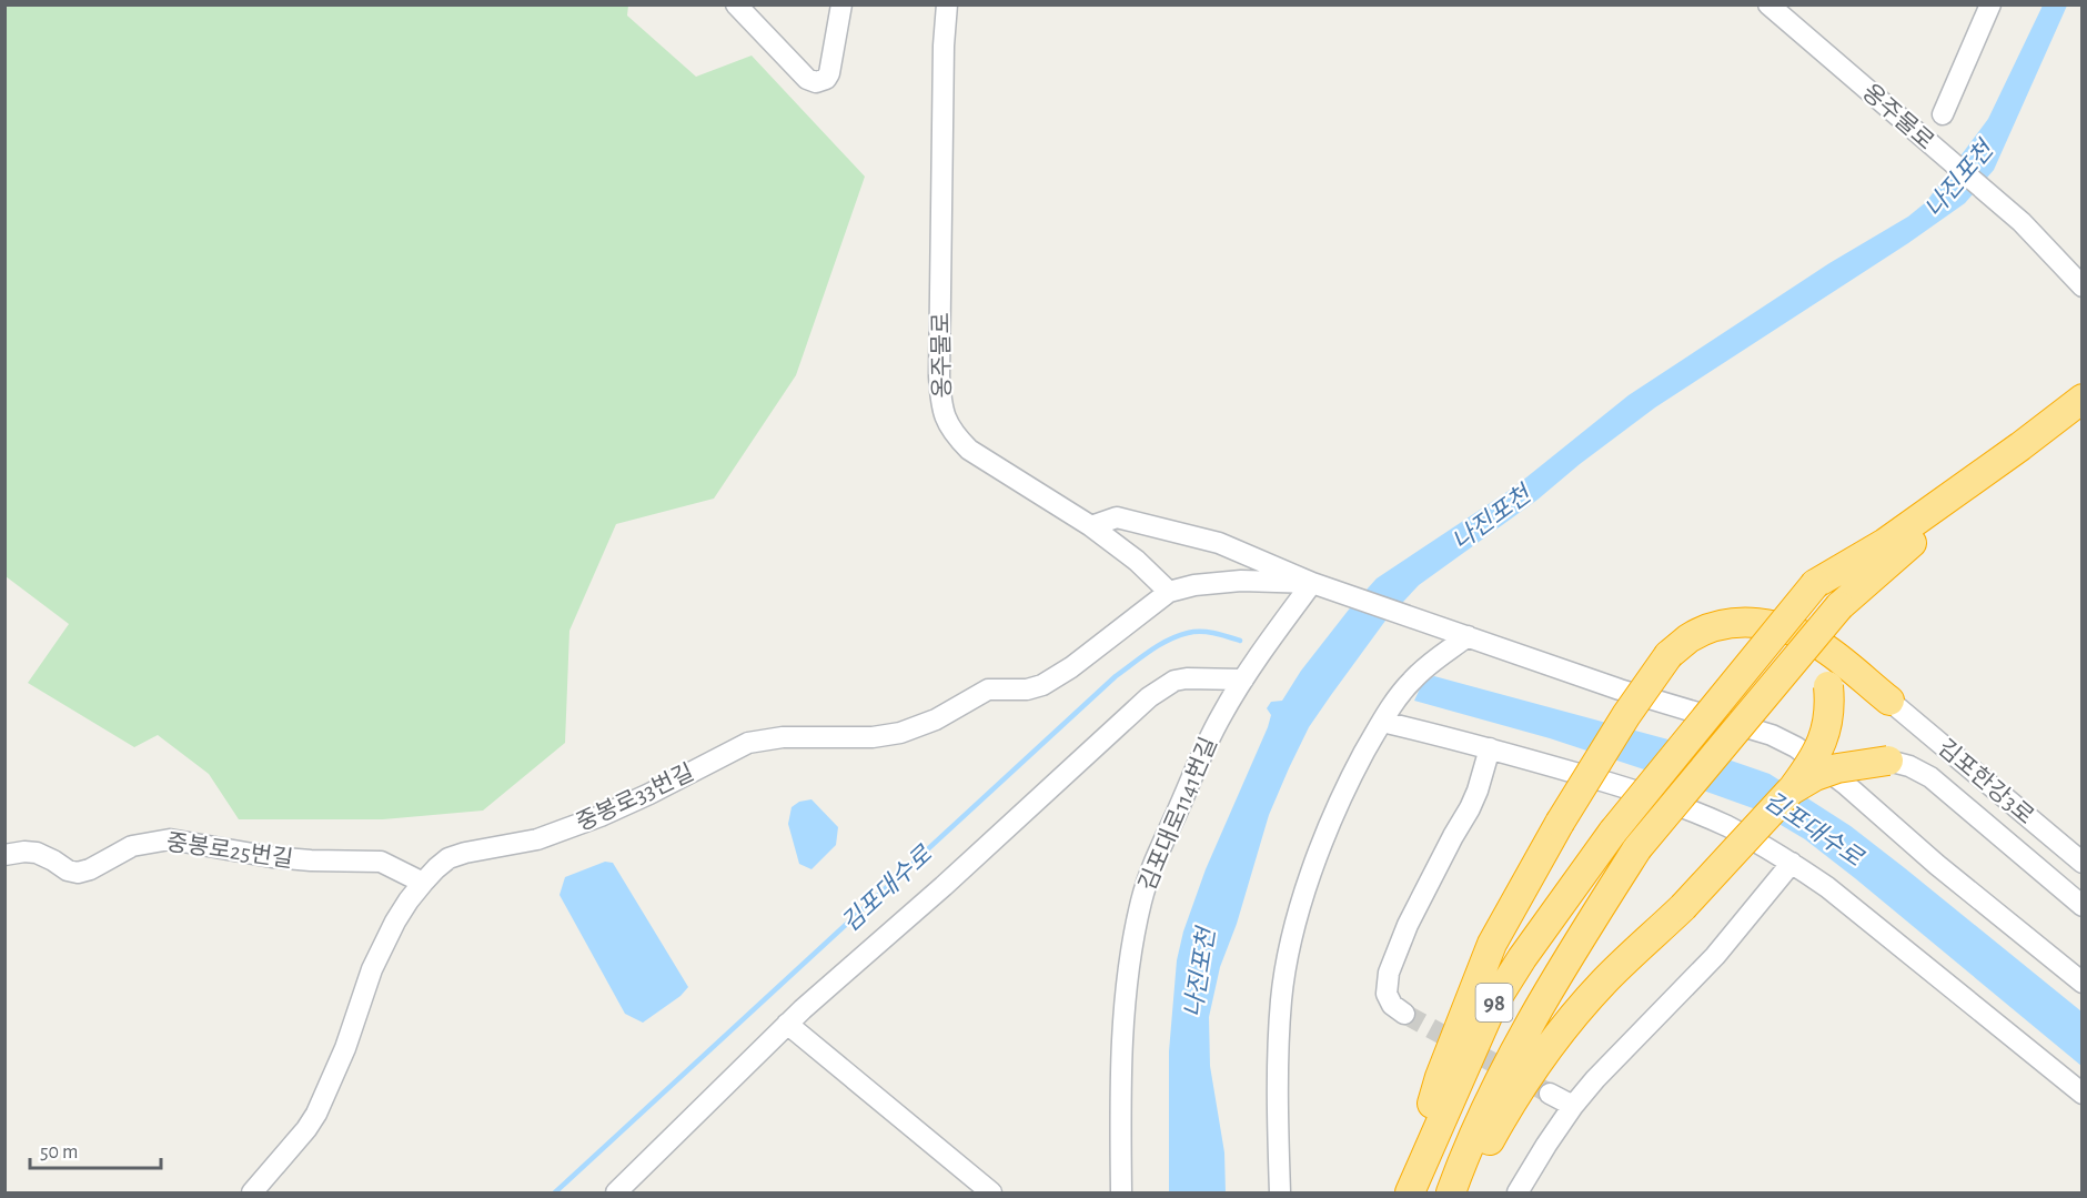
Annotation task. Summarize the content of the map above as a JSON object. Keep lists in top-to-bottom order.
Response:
{
  "streets": {
    "highway": ["98"],
    "street": [
      "옹주물로",
      "김포한강3로",
      "중봉로33번길",
      "김포대로1141번길",
      "중봉로25번길"
    ]
  },
  "crossings": [
    ["옹주물로", "중봉로33번길"],
    ["중봉로33번길", "중봉로25번길"]
  ],
  "water": ["나진포천", "김포대수로"],
  "scale_bar": "50 m"
}
